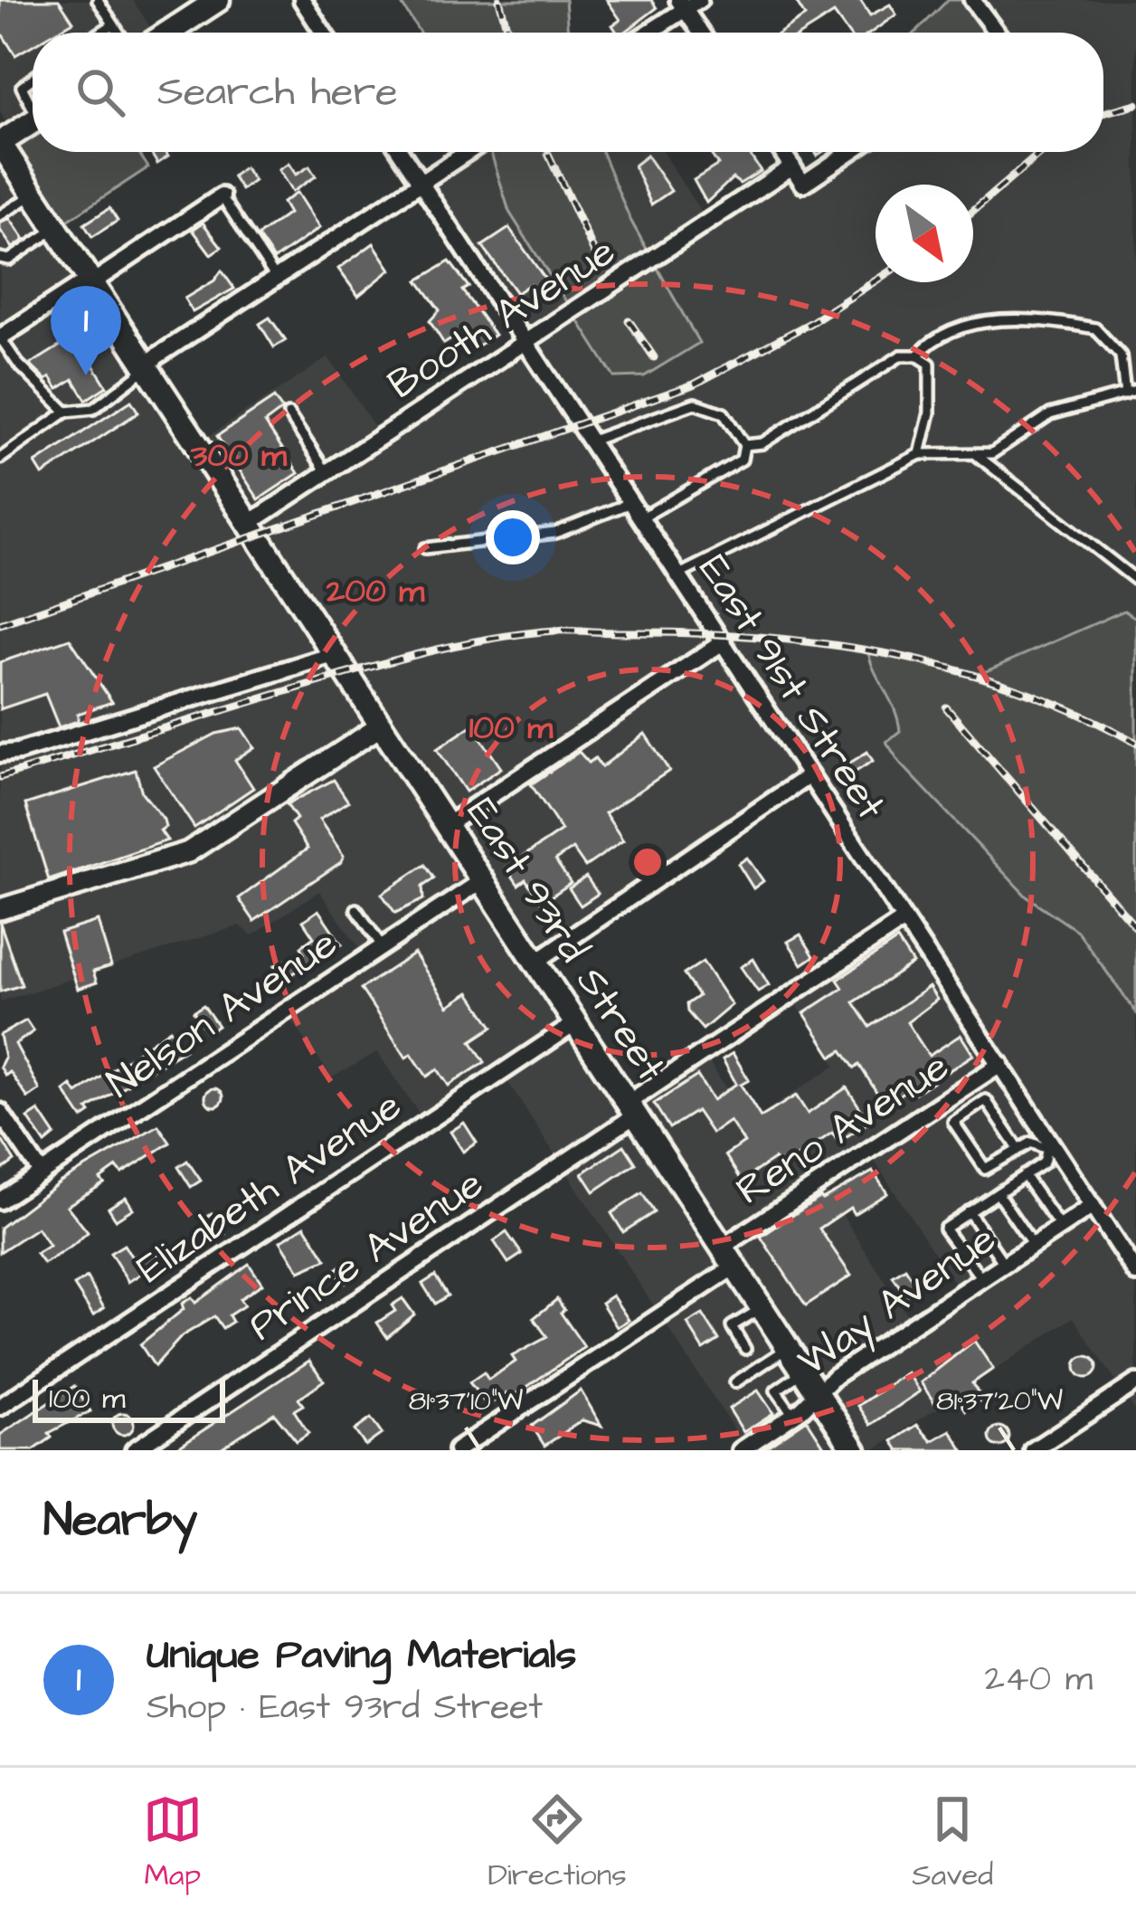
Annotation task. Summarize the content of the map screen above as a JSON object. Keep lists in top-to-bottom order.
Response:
{
  "streets": {
    "main road": ["East 93rd Street"],
    "street": [
      "Booth Avenue",
      "East 91st Street",
      "Nelson Avenue",
      "Reno Avenue",
      "Elizabeth Avenue",
      "Prince Avenue",
      "Way Avenue"
    ]
  },
  "crossings": [
    ["Booth Avenue", "East 91st Street"],
    ["Booth Avenue", "East 93rd Street"],
    ["East 91st Street", "Reno Avenue"],
    ["East 91st Street", "Prince Avenue"],
    ["East 91st Street", "Way Avenue"],
    ["East 93rd Street", "Nelson Avenue"],
    ["East 93rd Street", "Reno Avenue"],
    ["East 93rd Street", "Elizabeth Avenue"],
    ["East 93rd Street", "Prince Avenue"],
    ["East 93rd Street", "Way Avenue"]
  ],
  "scale_bar": "100 m",
  "north": "bottom right",
  "page": {
    "search": "Search here",
    "pins": "1",
    "scale": "100 m",
    "heading": "Nearby",
    "list": [
      {
        "mark": "1",
        "name": "Unique Paving Materials",
        "note": "Shop · East 93rd Street",
        "value": "240 m"
      }
    ],
    "nav": ["Map", "Directions", "Saved"]
  },
  "coordinates": ["81°37'10\"W", "81°37'20\"W"],
  "rings": ["300 m", "200 m", "100 m"]
}
